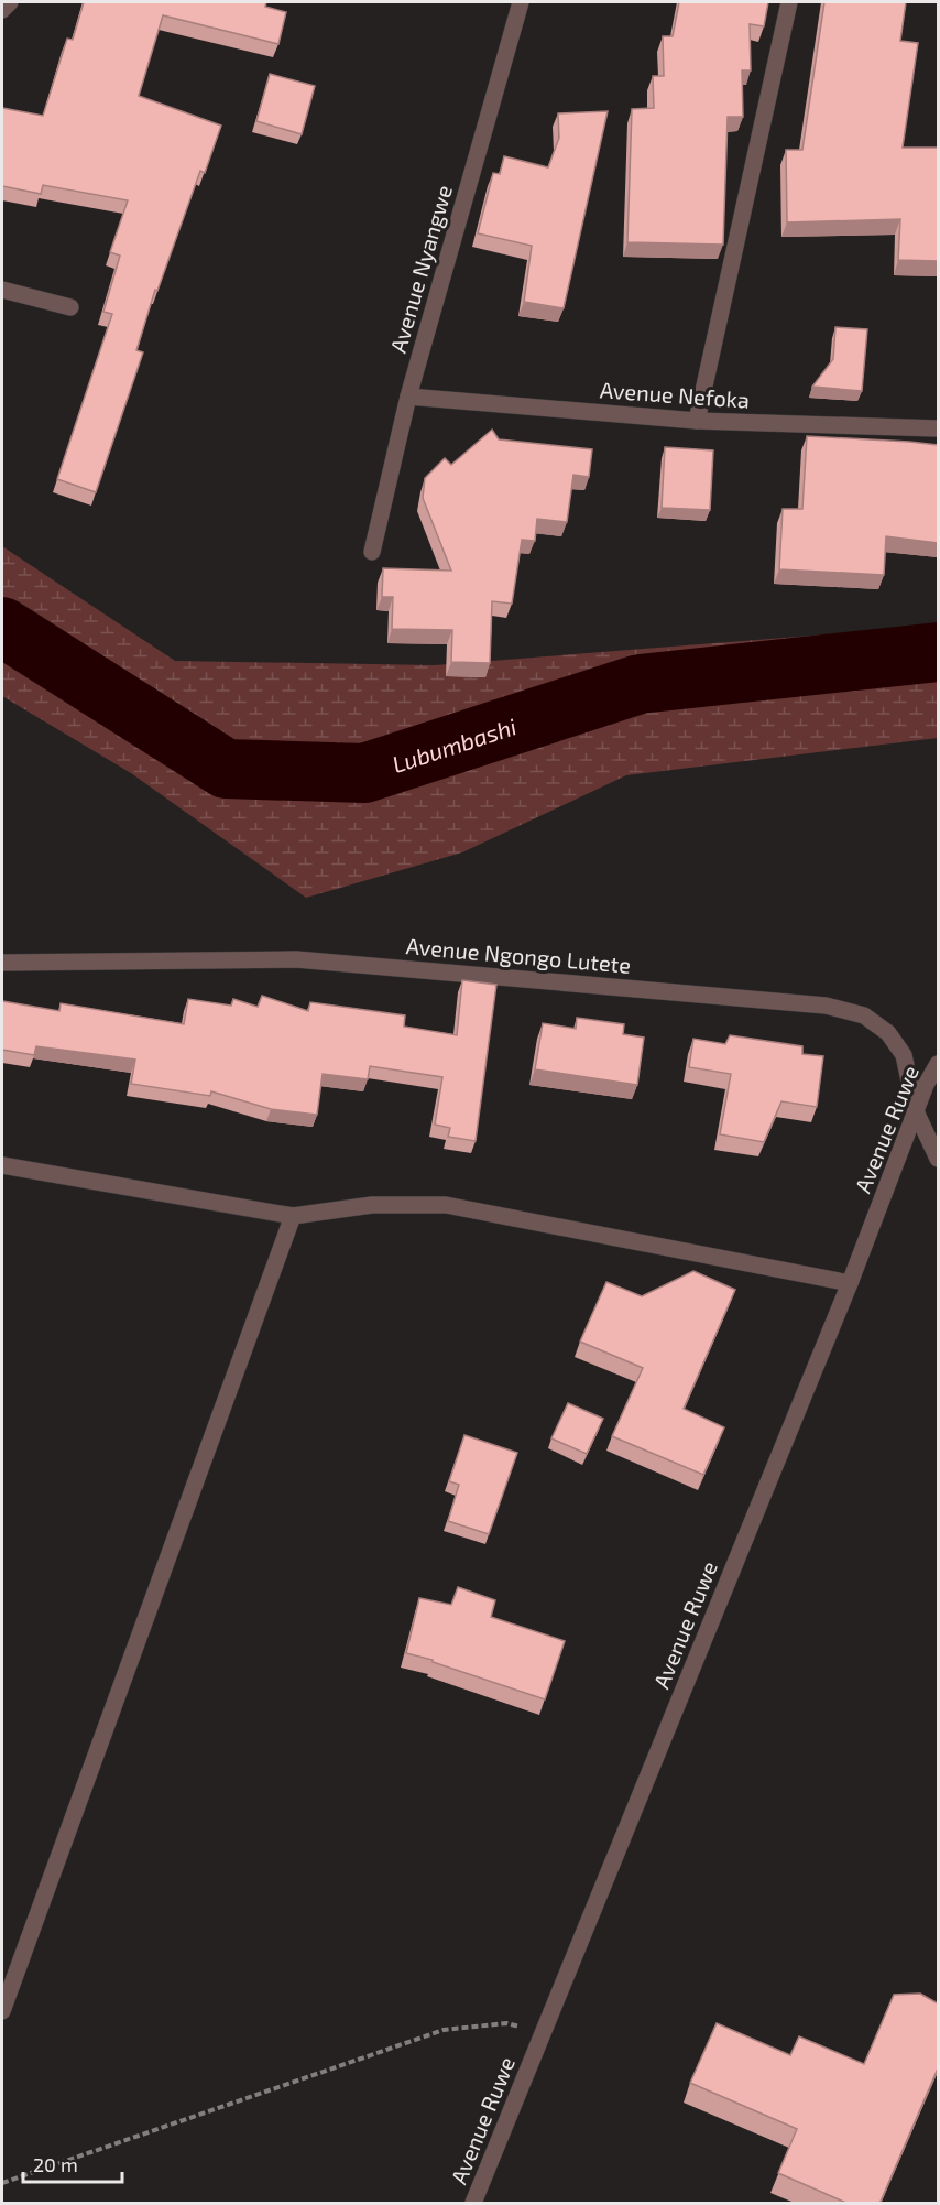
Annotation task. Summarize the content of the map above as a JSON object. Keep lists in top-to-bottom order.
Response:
{
  "streets": {
    "street": [
      "Avenue Nyangwe",
      "Avenue Nefoka",
      "Avenue Ngongo Lutete",
      "Avenue Ruwe"
    ]
  },
  "crossings": [
    ["Avenue Nyangwe", "Avenue Nefoka"],
    ["Avenue Ngongo Lutete", "Avenue Ruwe"]
  ],
  "water": ["Lubumbashi"],
  "scale_bar": "20 m"
}
